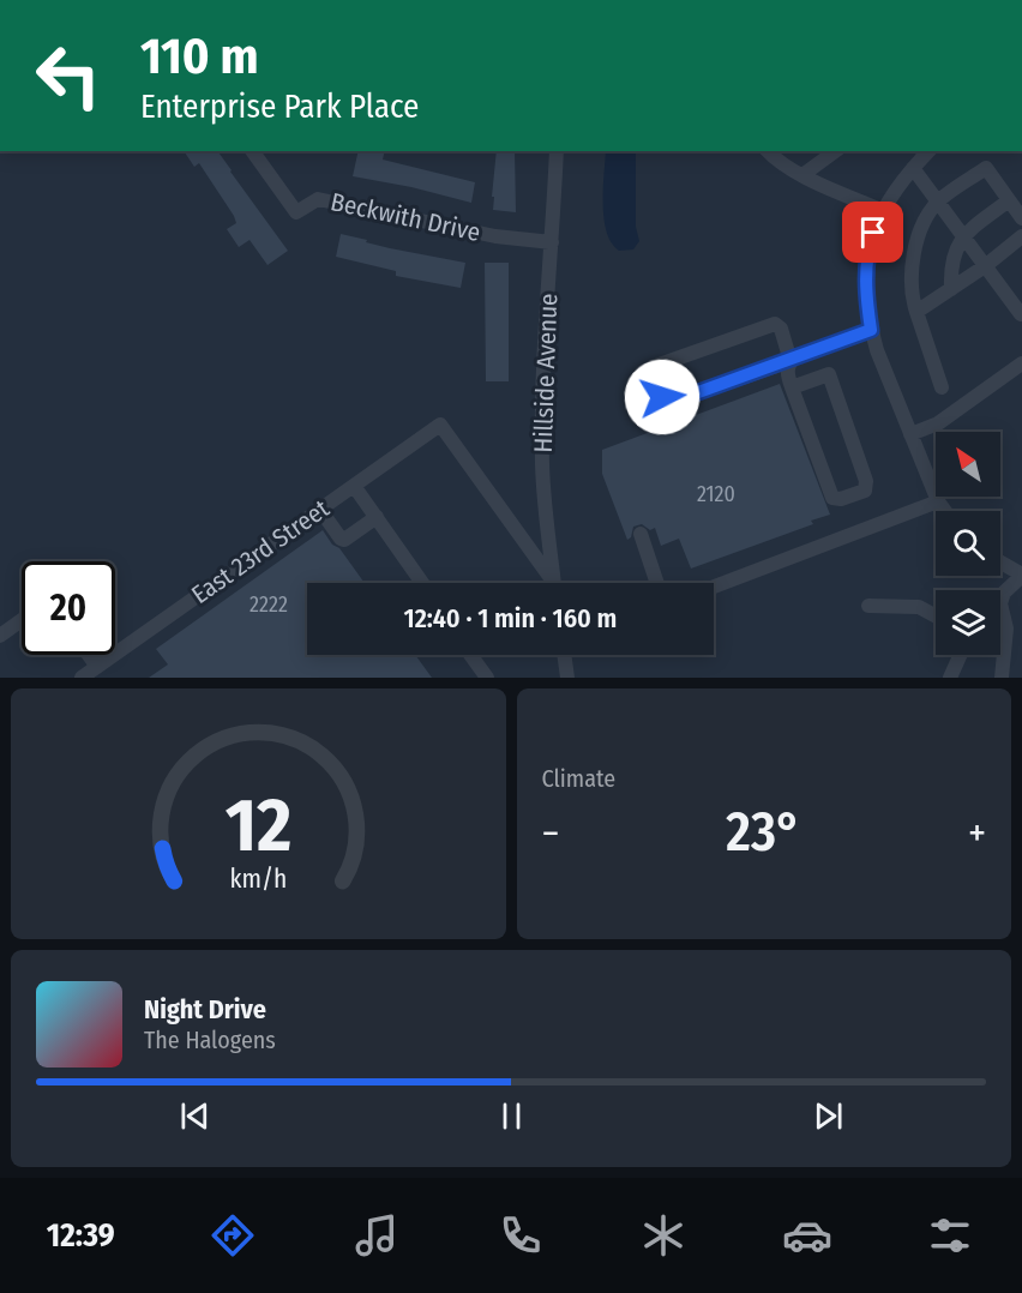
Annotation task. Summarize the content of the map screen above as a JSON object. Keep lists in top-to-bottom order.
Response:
{
  "streets": {
    "street": ["Beckwith Drive", "Hillside Avenue", "East 23rd Street"]
  },
  "crossings": [
    ["Beckwith Drive", "Hillside Avenue"]
  ],
  "house_numbers": ["2120", "2222"],
  "north": "top left",
  "page": {
    "turn": ["110 m", "Enterprise Park Place"],
    "limit": "20",
    "trip": "12:40 · 1 min · 160 m",
    "tile": "Climate",
    "heat": ["−", "23°", "+"],
    "song": ["Night Drive", "The Halogens"],
    "tabs": "12:39",
    "gauge": ["12", "km/h"]
  }
}
